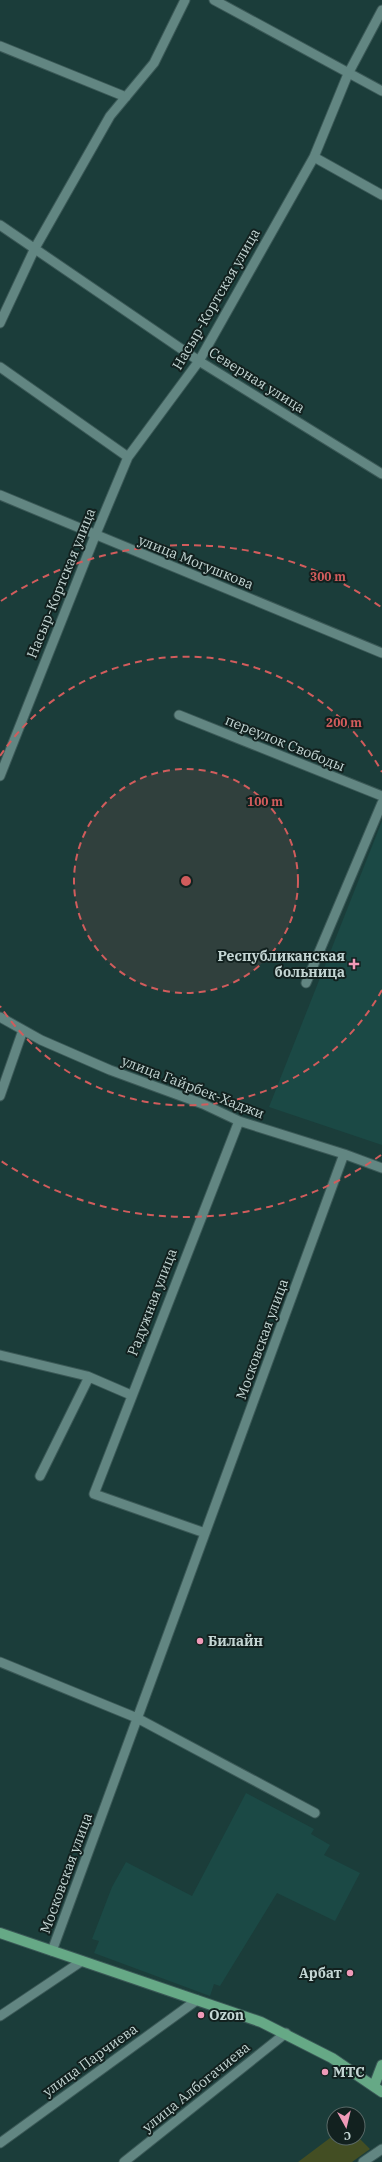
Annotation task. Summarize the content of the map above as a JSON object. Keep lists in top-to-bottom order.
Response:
{
  "streets": {
    "main road": ["Московская улица"],
    "street": [
      "Насыр-Кортская улица",
      "Северная улица",
      "улица Могушкова",
      "переулок Свободы",
      "улица Гайрбек-Хаджи",
      "Радужная улица",
      "улица Парчиева",
      "улица Албогачиева"
    ]
  },
  "crossings": [
    ["Насыр-Кортская улица", "Северная улица"],
    ["Насыр-Кортская улица", "улица Могушкова"],
    ["улица Гайрбек-Хаджи", "Радужная улица"],
    ["улица Гайрбек-Хаджи", "Московская улица"],
    ["Радужная улица", "Московская улица"],
    ["Московская улица", "улица Парчиева"],
    ["Московская улица", "улица Албогачиева"]
  ],
  "places": {
    "health": ["Республиканская больница"],
    "other": [
      "Билайн",
      "Арбат",
      "Ozon",
      "МТС"
    ]
  },
  "north": "bottom",
  "rings": ["300 m", "200 m", "100 m"]
}
